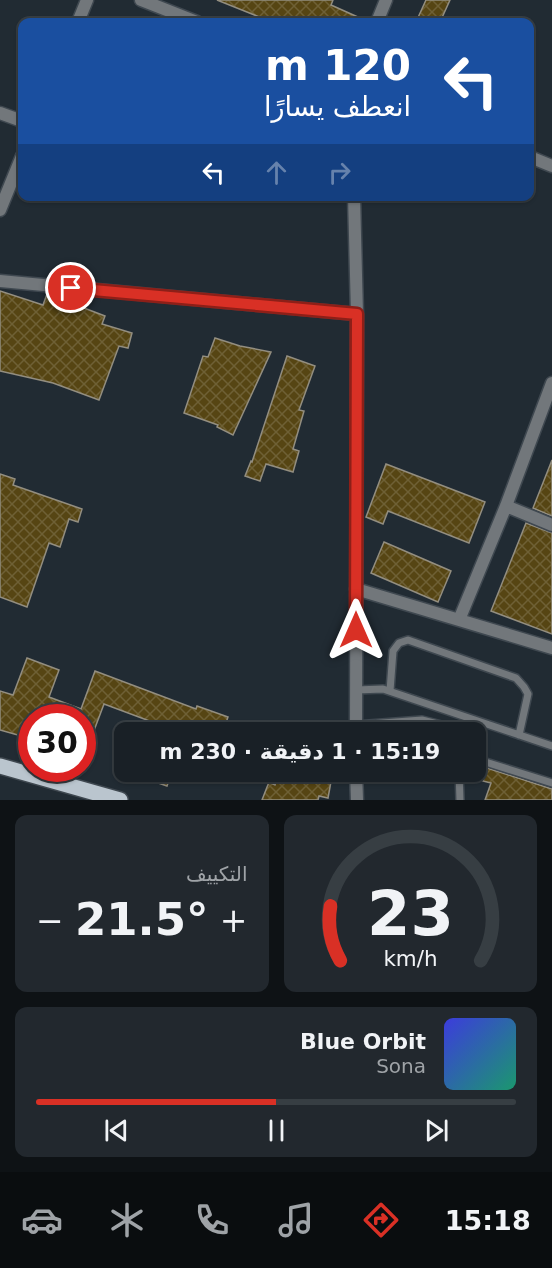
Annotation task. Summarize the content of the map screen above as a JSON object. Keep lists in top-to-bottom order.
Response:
{
  "page": {
    "turn": ["120 m", "انعطف يسارًا"],
    "limit": "30",
    "trip": "15:19 · 1 دقيقة · 230 m",
    "tile": "التكييف",
    "heat": ["−", "21.5°", "+"],
    "song": ["Blue Orbit", "Sona"],
    "tabs": "15:18",
    "gauge": ["23", "km/h"]
  }
}
